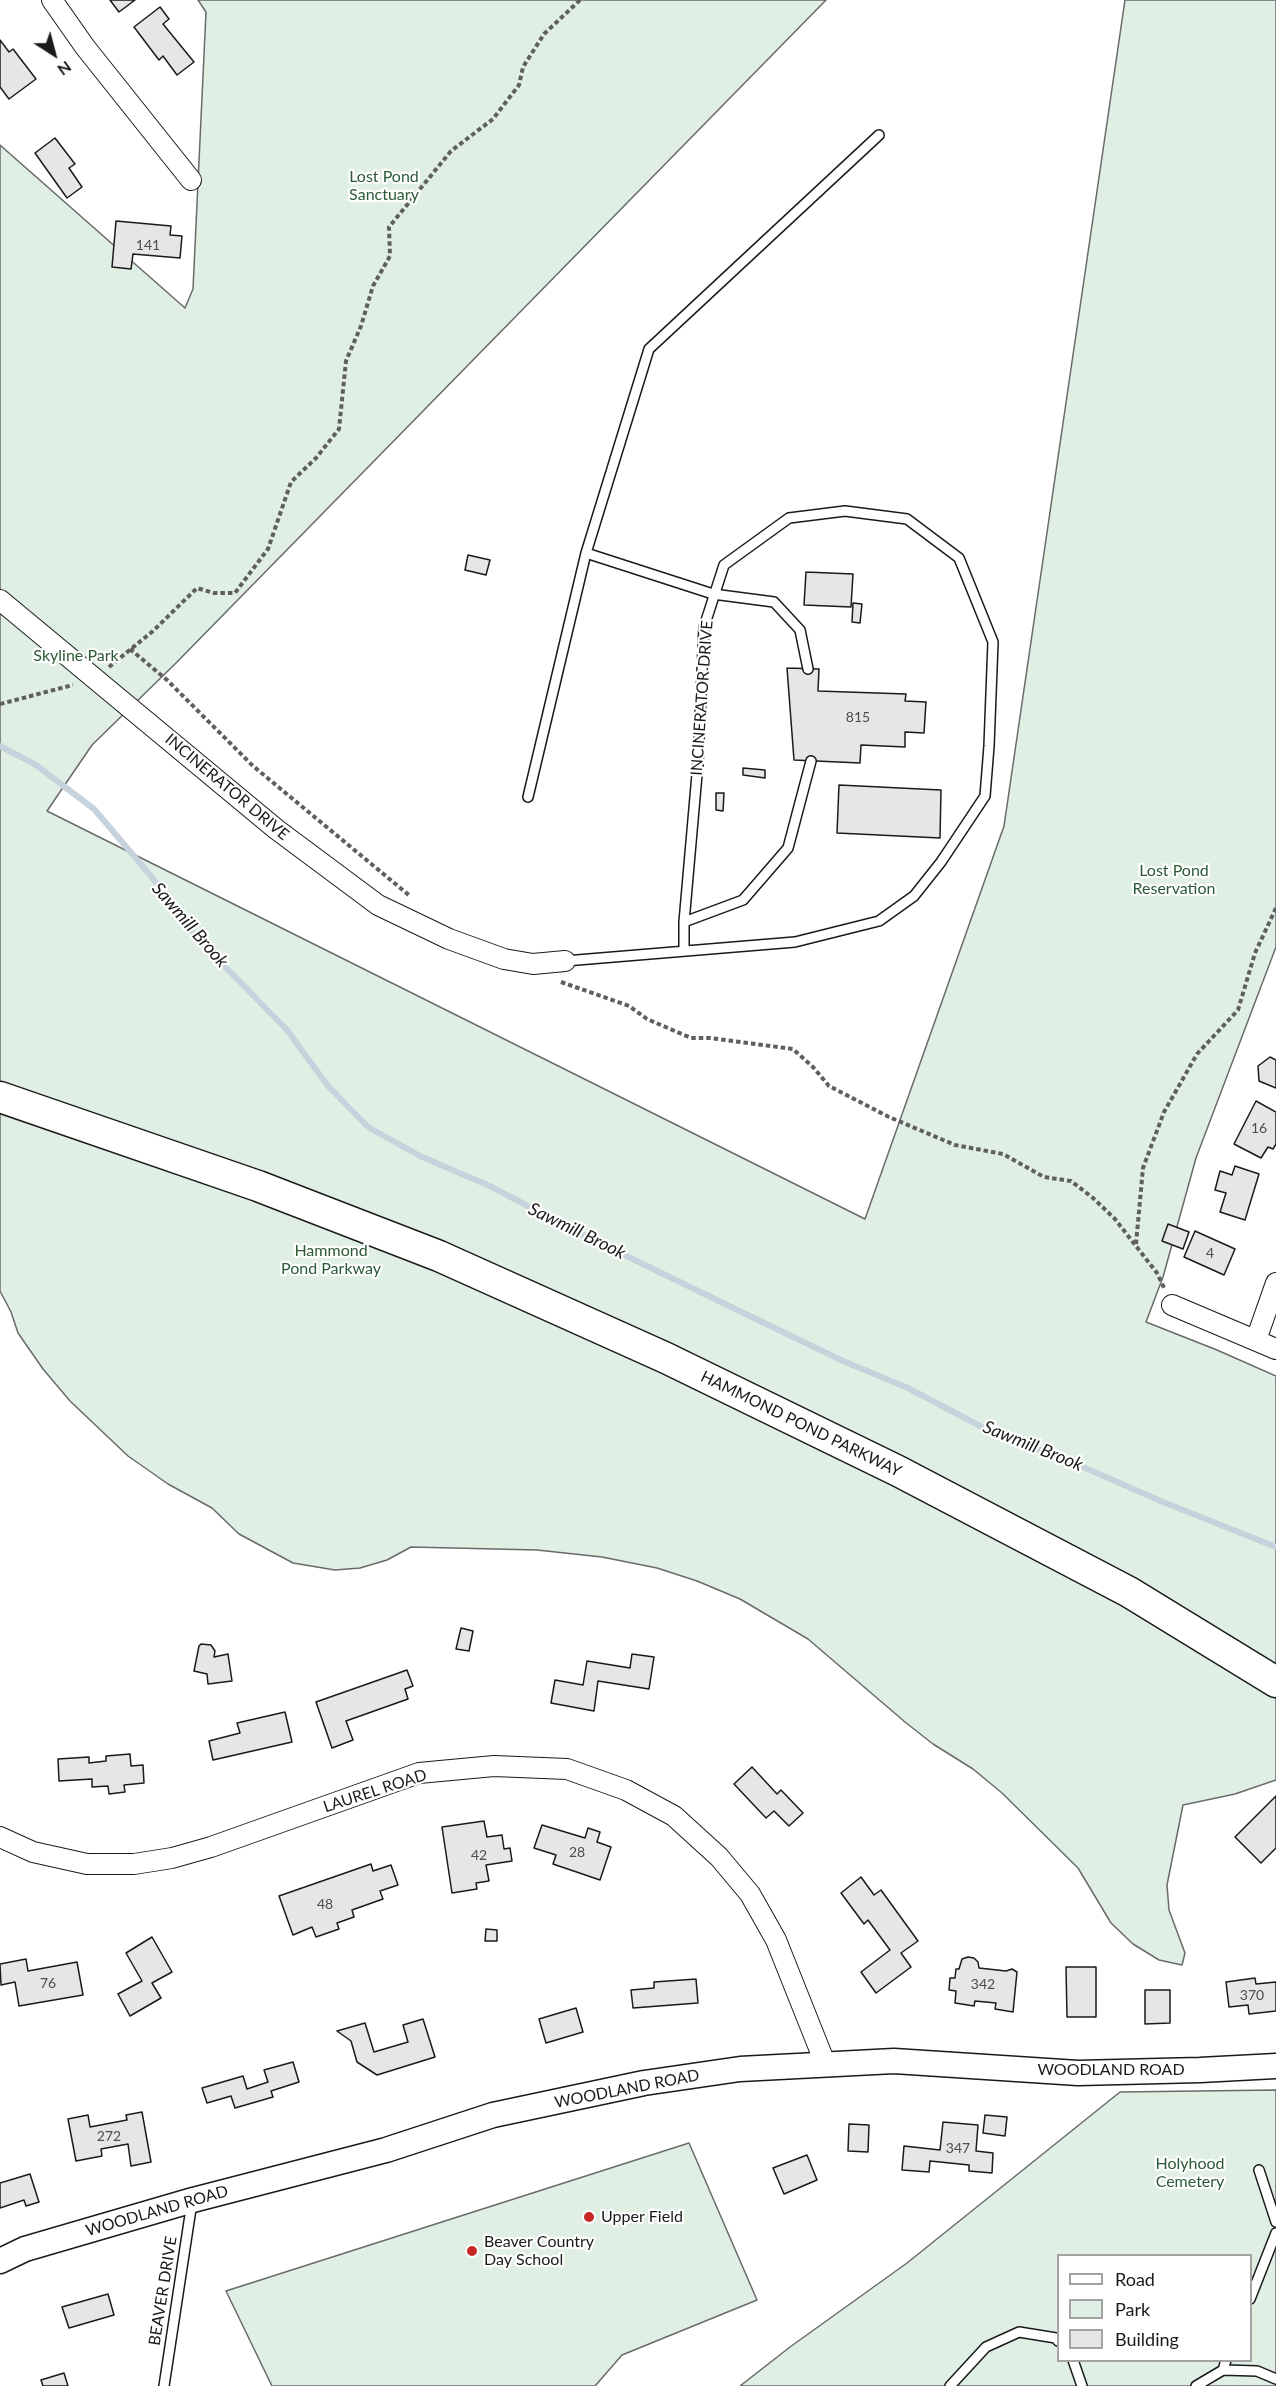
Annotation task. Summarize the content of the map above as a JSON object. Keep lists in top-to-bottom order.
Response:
{
  "streets": {
    "main road": ["HAMMOND POND PARKWAY"],
    "street": ["INCINERATOR DRIVE", "LAUREL ROAD", "WOODLAND ROAD"],
    "lane": ["BEAVER DRIVE"]
  },
  "crossings": [
    ["LAUREL ROAD", "WOODLAND ROAD"],
    ["WOODLAND ROAD", "BEAVER DRIVE"]
  ],
  "water": ["Sawmill Brook"],
  "parks": [
    "Lost Pond Sanctuary",
    "Skyline Park",
    "Lost Pond Reservation",
    "Hammond Pond Parkway",
    "Holyhood Cemetery"
  ],
  "places": ["Upper Field", "Beaver Country Day School"],
  "house_numbers": [
    "141",
    "815",
    "16",
    "4",
    "28",
    "42",
    "48",
    "76",
    "342",
    "370",
    "272",
    "347"
  ],
  "legend": ["Road", "Park", "Building"],
  "north": "bottom right"
}
